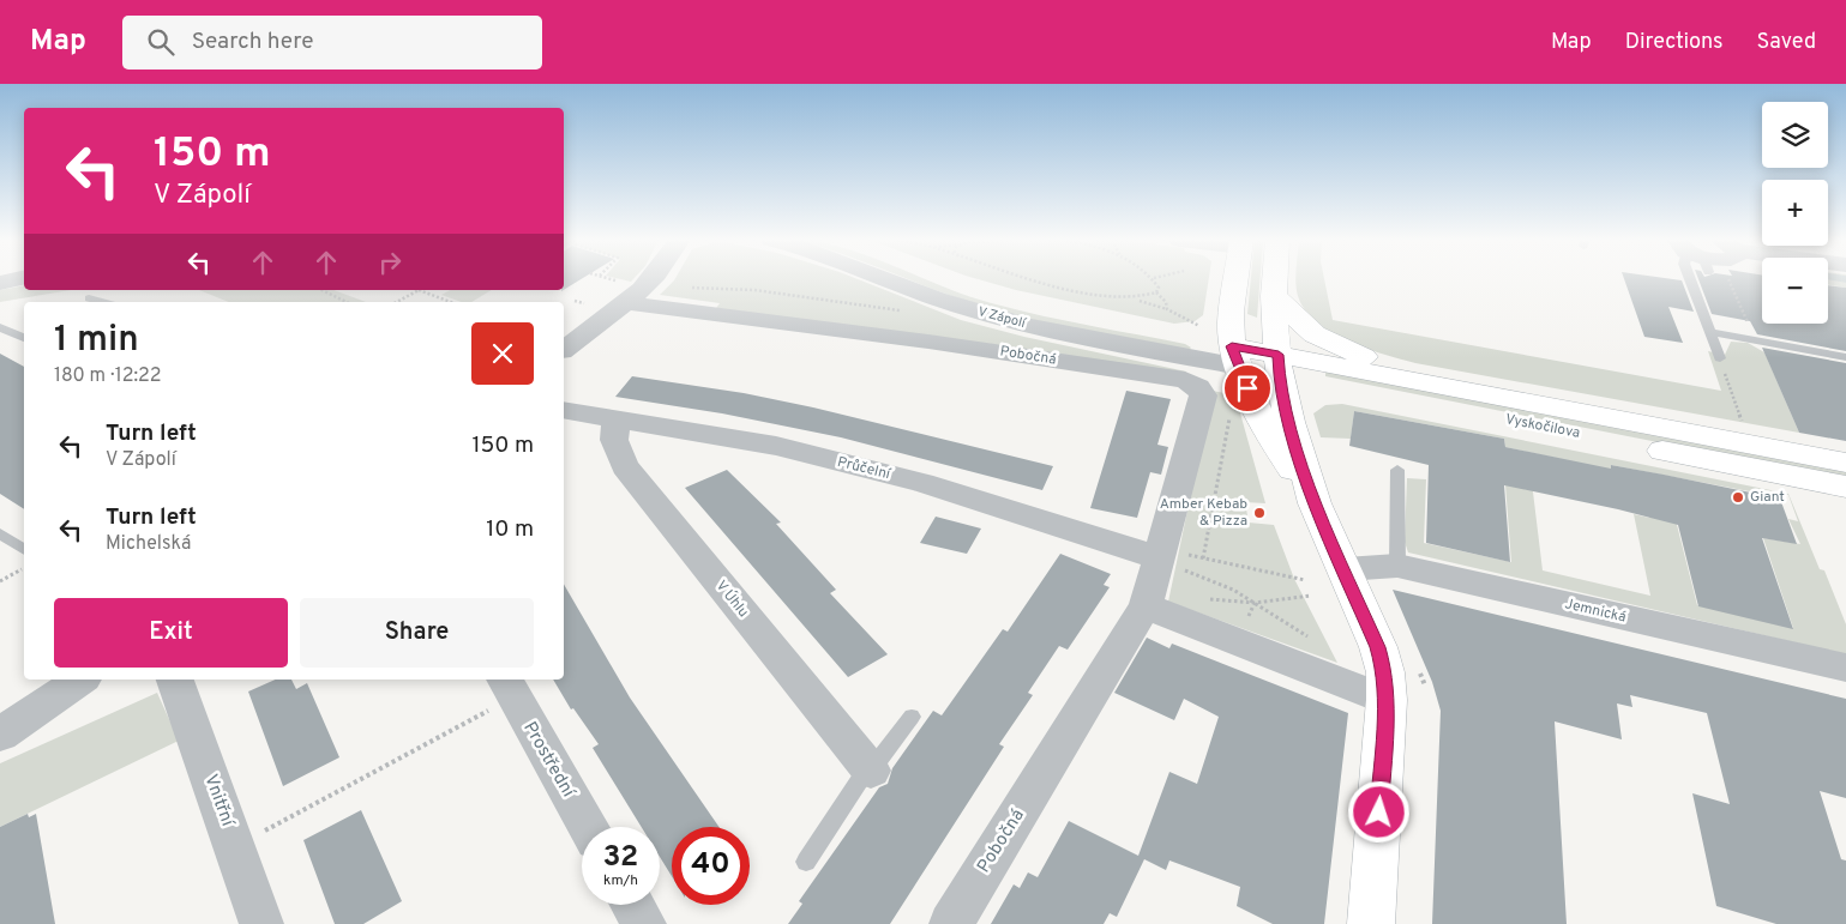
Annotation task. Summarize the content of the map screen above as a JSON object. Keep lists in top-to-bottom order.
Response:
{
  "streets": {
    "main road": ["Vyskočilova"],
    "street": [
      "V Zápolí",
      "Pobočná",
      "Průčelní",
      "V Úhlu",
      "Jemnická",
      "Prostřední",
      "Vnitřní"
    ]
  },
  "crossings": [
    ["V Zápolí", "Vyskočilova"],
    ["Pobočná", "Průčelní"],
    ["Průčelní", "V Úhlu"]
  ],
  "places": ["Giant", "Amber Kebab & Pizza"],
  "page": {
    "header": "Map",
    "search": "Search here",
    "nav": ["Map", "Directions", "Saved"],
    "map_buttons": ["+", "−"],
    "turn": ["150 m", "V Zápolí"],
    "heading": ["1 min", "180 m · 12:22"],
    "list": [
      {
        "name": "Turn left",
        "note": "V Zápolí",
        "value": "150 m"
      },
      {
        "name": "Turn left",
        "note": "Michelská",
        "value": "10 m"
      }
    ],
    "buttons": ["Exit", "Share"],
    "speed": "32 km/h",
    "limit": "40"
  }
}
